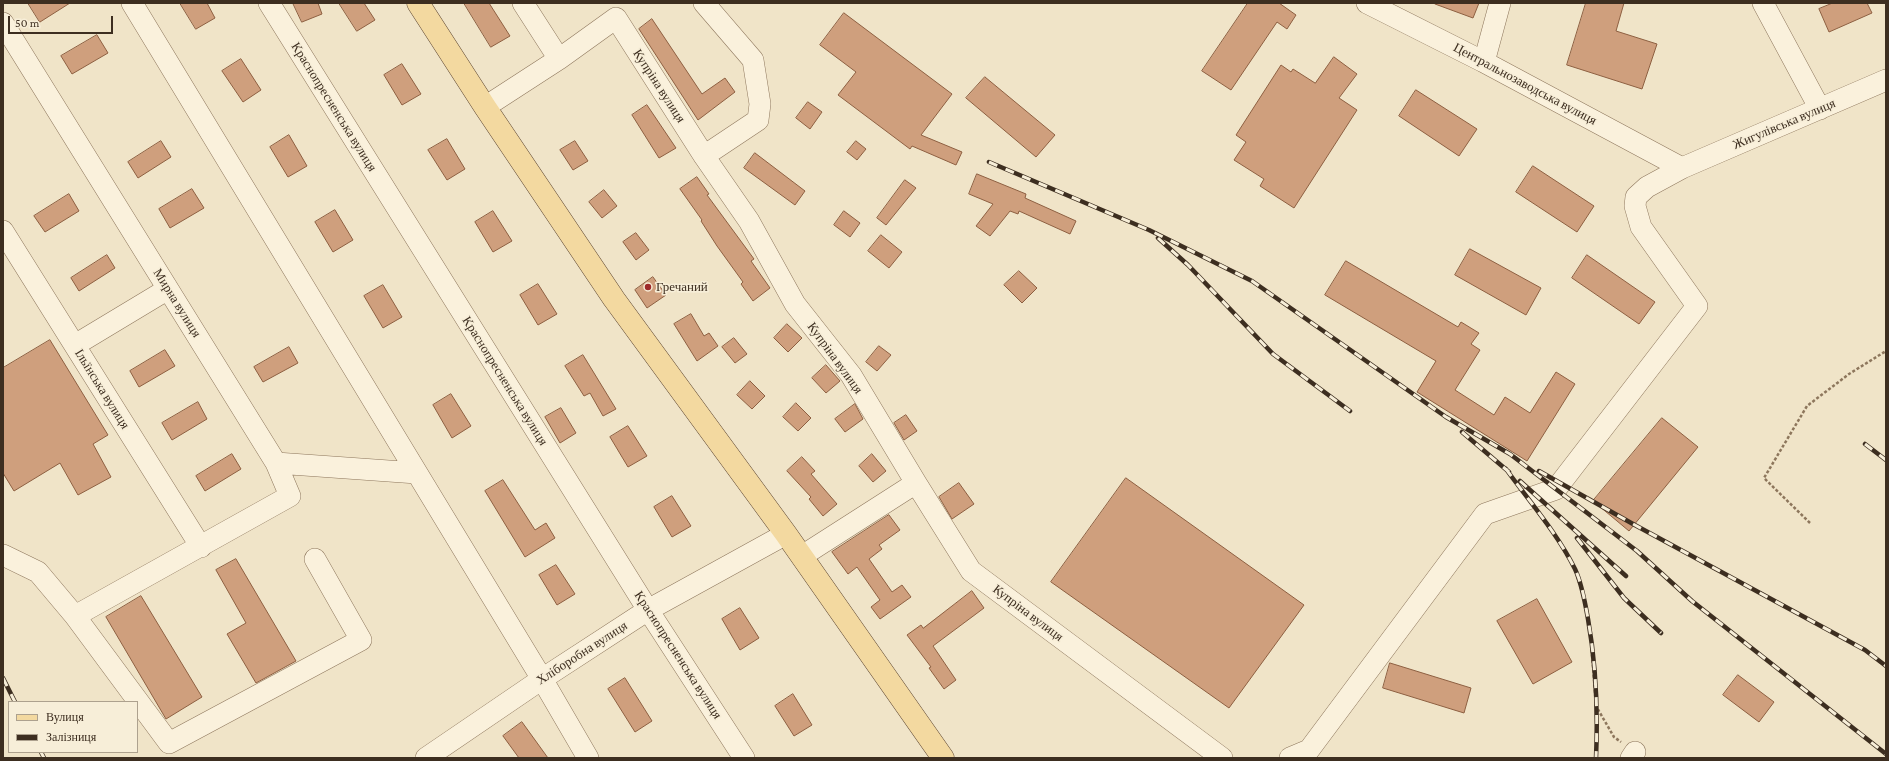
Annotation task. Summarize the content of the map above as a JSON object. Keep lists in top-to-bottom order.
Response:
{
  "streets": {
    "street": [
      "Центральнозаводська вулиця",
      "Купріна вулиця",
      "Краснопресненська вулиця",
      "Жигулівська вулиця",
      "Мирна вулиця",
      "Ільїнська вулиця",
      "Хліборобна вулиця"
    ]
  },
  "crossings": [
    ["Центральнозаводська вулиця", "Жигулівська вулиця"],
    ["Краснопресненська вулиця", "Хліборобна вулиця"],
    ["Мирна вулиця", "Ільїнська вулиця"]
  ],
  "places": ["Гречаний"],
  "legend": ["Вулиця", "Залізниця"],
  "scale_bar": "50 m"
}
